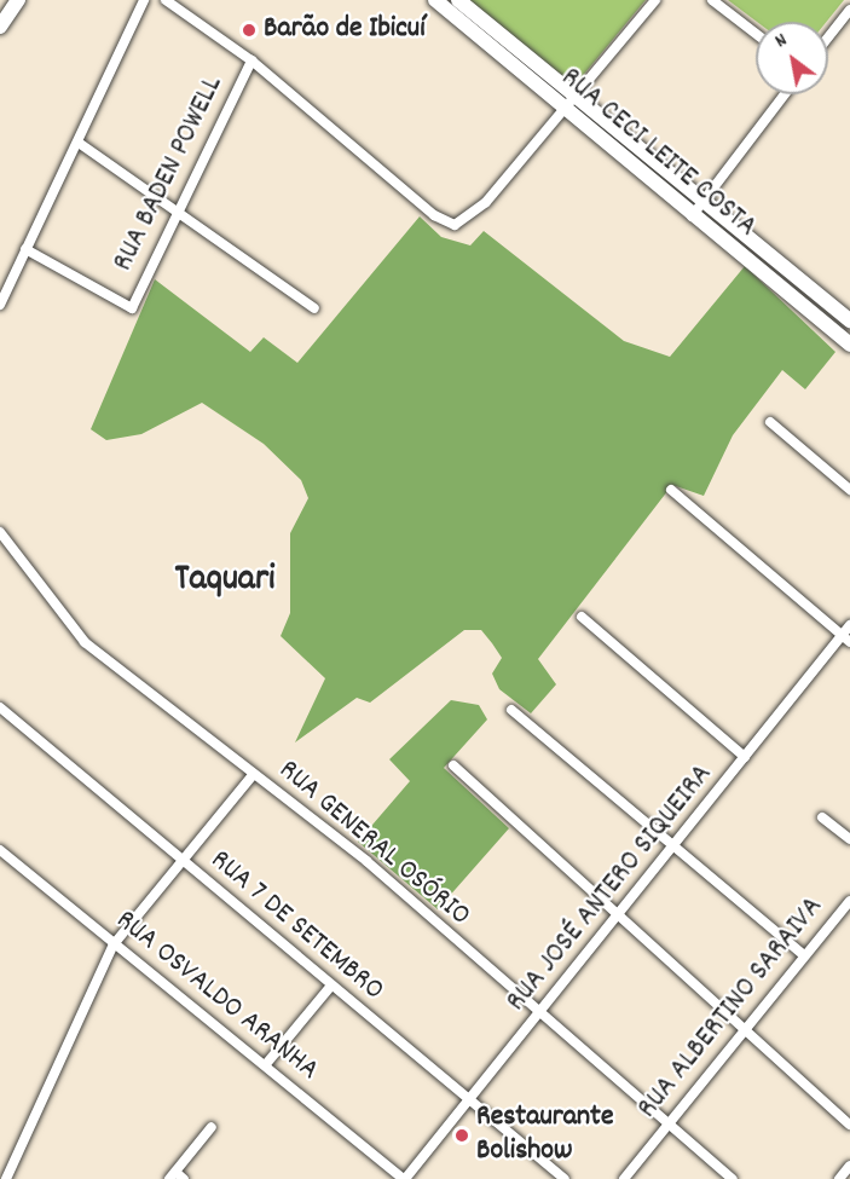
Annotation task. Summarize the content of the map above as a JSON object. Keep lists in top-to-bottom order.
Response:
{
  "streets": {
    "street": [
      "RUA CECI LEITE COSTA",
      "RUA BADEN POWELL",
      "RUA GENERAL OSÓRIO",
      "RUA JOSÉ ANTERO SIQUEIRA",
      "RUA 7 DE SETEMBRO",
      "RUA OSVALDO ARANHA",
      "RUA ALBERTINO SARAIVA"
    ]
  },
  "crossings": [
    ["RUA GENERAL OSÓRIO", "RUA JOSÉ ANTERO SIQUEIRA"],
    ["RUA GENERAL OSÓRIO", "RUA ALBERTINO SARAIVA"],
    ["RUA JOSÉ ANTERO SIQUEIRA", "RUA 7 DE SETEMBRO"],
    ["RUA JOSÉ ANTERO SIQUEIRA", "RUA OSVALDO ARANHA"]
  ],
  "districts": ["Taquari"],
  "places": ["Barão de Ibicuí", "Restaurante Bolishow"],
  "north": "top left"
}
